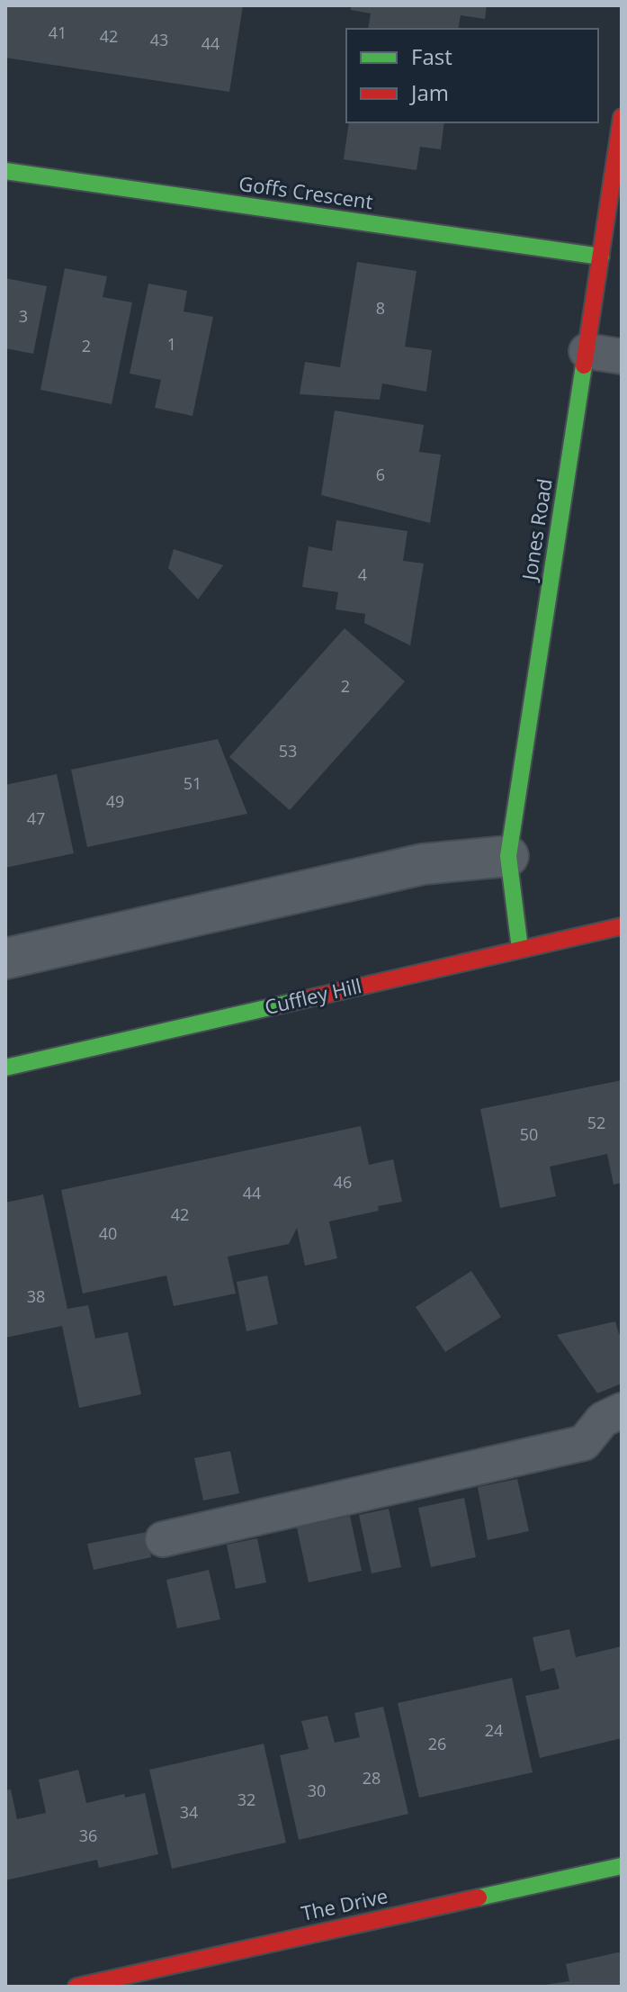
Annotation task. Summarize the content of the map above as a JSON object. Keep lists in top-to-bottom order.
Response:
{
  "streets": {
    "street": [
      "Goffs Crescent",
      "Jones Road",
      "Cuffley Hill",
      "The Drive"
    ]
  },
  "crossings": [
    ["Goffs Crescent", "Jones Road"],
    ["Jones Road", "Cuffley Hill"]
  ],
  "house_numbers": [
    "41",
    "42",
    "43",
    "44",
    "8",
    "3",
    "1",
    "2",
    "6",
    "4",
    "2",
    "53",
    "51",
    "49",
    "47",
    "52",
    "50",
    "46",
    "44",
    "42",
    "40",
    "38",
    "24",
    "26",
    "28",
    "30",
    "32",
    "34",
    "36"
  ],
  "legend": ["Fast", "Jam"]
}
